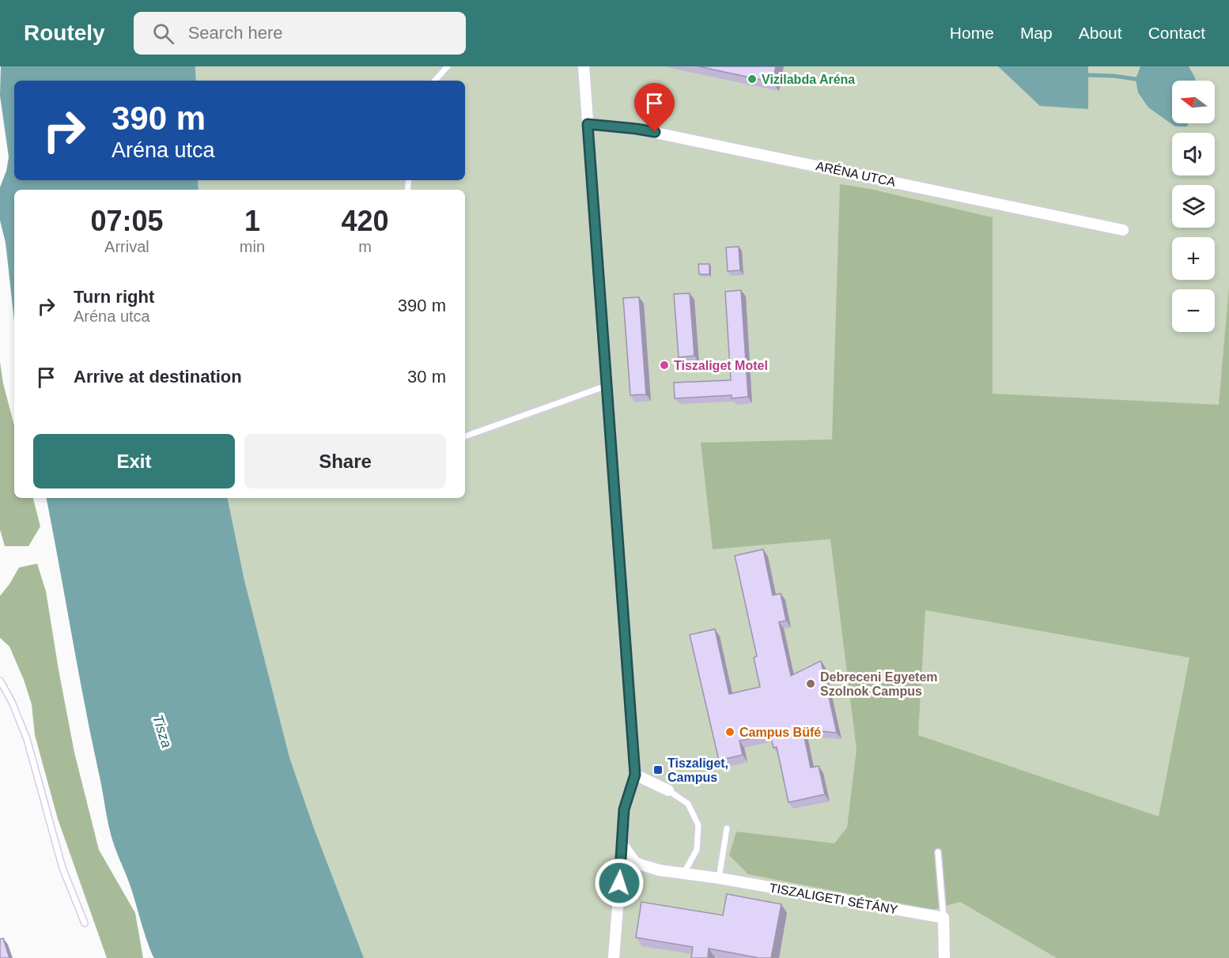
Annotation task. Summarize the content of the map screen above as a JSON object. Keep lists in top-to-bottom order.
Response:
{
  "streets": {
    "street": ["ARÉNA UTCA", "TISZALIGETI SÉTÁNY"]
  },
  "water": ["Tisza"],
  "places": {
    "other": [
      "Vizilabda Aréna",
      "Tiszaliget Motel",
      "Debreceni Egyetem Szolnok Campus",
      "Campus Büfé"
    ],
    "transit": ["Tiszaliget, Campus"]
  },
  "north": "left",
  "page": {
    "header": "Routely",
    "search": "Search here",
    "nav": [
      "Home",
      "Map",
      "About",
      "Contact"
    ],
    "map_buttons": ["+", "−"],
    "turn": ["390 m", "Aréna utca"],
    "eta": [
      "07:05",
      "Arrival",
      "1",
      "min",
      "420",
      "m"
    ],
    "list": [
      {
        "name": "Turn right",
        "note": "Aréna utca",
        "value": "390 m"
      },
      {
        "name": "Arrive at destination",
        "value": "30 m"
      }
    ],
    "buttons": ["Exit", "Share"]
  }
}
